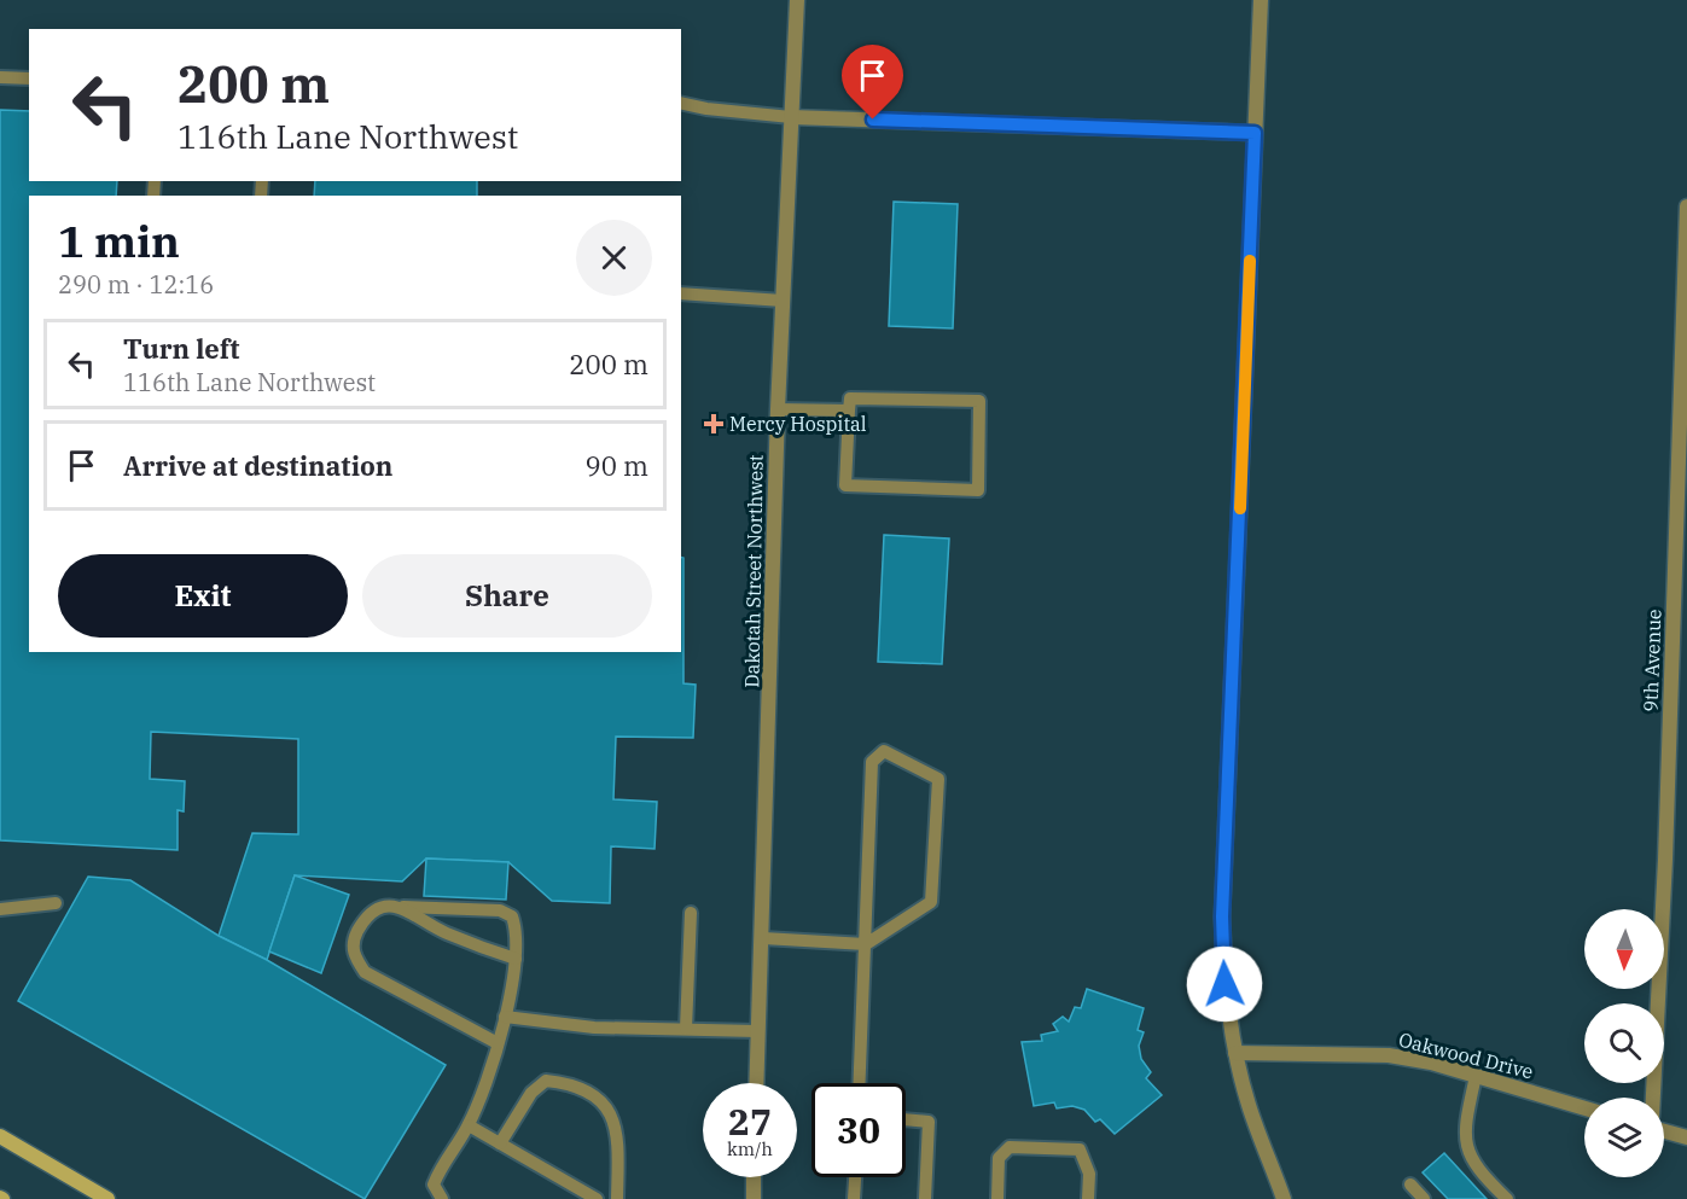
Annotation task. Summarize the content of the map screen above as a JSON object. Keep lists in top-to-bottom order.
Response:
{
  "streets": {
    "street": ["Dakotah Street Northwest", "9th Avenue", "Oakwood Drive"]
  },
  "places": {
    "health": ["Mercy Hospital"]
  },
  "north": "bottom",
  "page": {
    "turn": ["200 m", "116th Lane Northwest"],
    "heading": ["1 min", "290 m · 12:16"],
    "list": [
      {
        "name": "Turn left",
        "note": "116th Lane Northwest",
        "value": "200 m"
      },
      {
        "name": "Arrive at destination",
        "value": "90 m"
      }
    ],
    "buttons": ["Exit", "Share"],
    "speed": "27 km/h",
    "limit": "30"
  }
}
